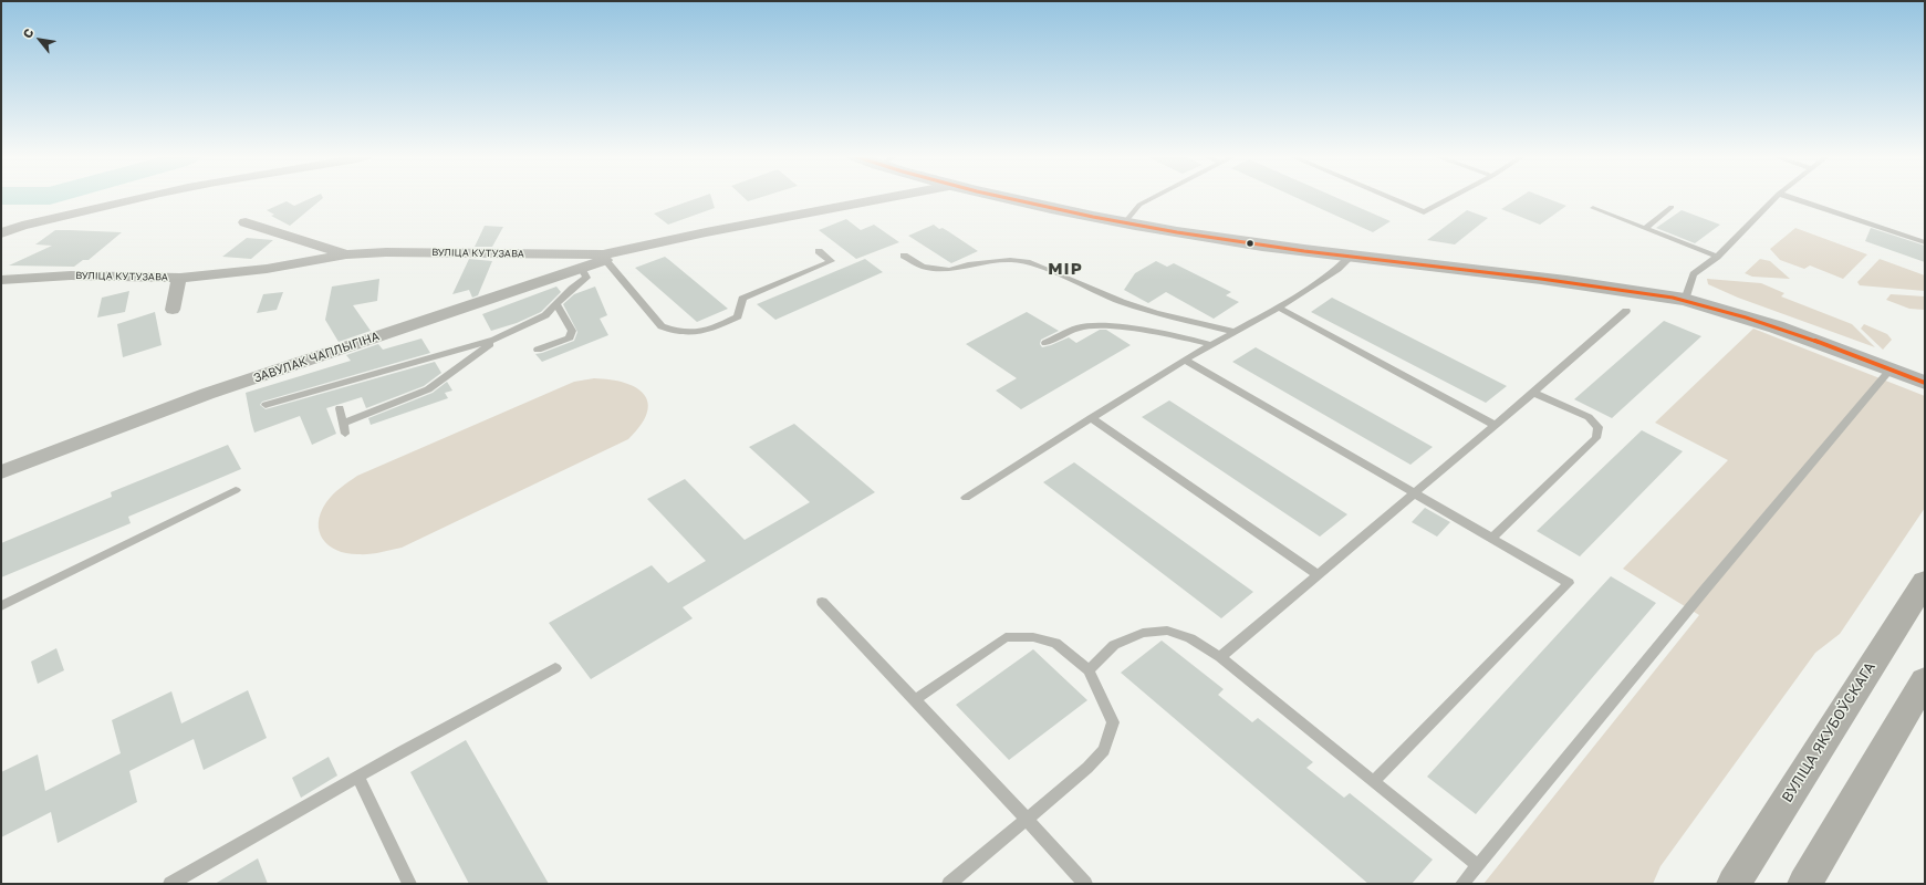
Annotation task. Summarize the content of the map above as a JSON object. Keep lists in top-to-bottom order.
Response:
{
  "streets": {
    "main road": ["ВУЛІЦА ЯКУБОЎСКАГА"],
    "street": ["ВУЛІЦА КУТУЗАВА", "ЗАВУЛАК ЧАПЛЫГІНА"]
  },
  "crossings": [
    ["ВУЛІЦА КУТУЗАВА", "ЗАВУЛАК ЧАПЛЫГІНА"]
  ],
  "districts": ["МІР"],
  "north": "top left"
}
